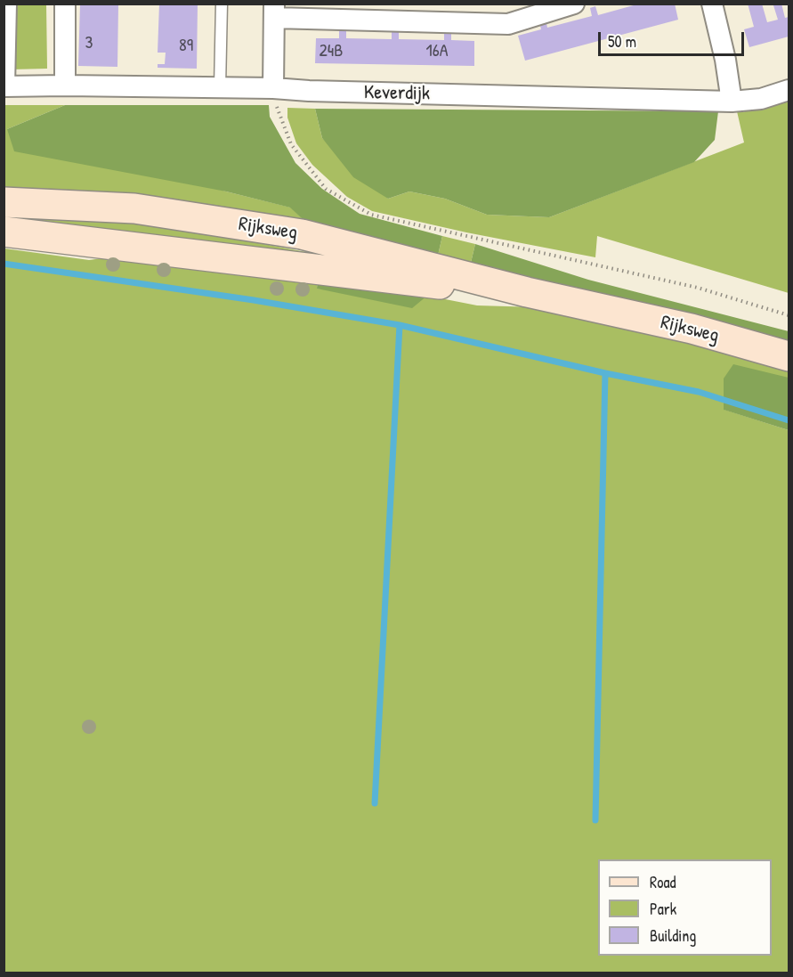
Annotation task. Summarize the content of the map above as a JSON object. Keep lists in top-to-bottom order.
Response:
{
  "streets": {
    "main road": ["Rijksweg"],
    "street": ["Keverdijk"]
  },
  "house_numbers": [
    "3",
    "89",
    "24B",
    "16A"
  ],
  "legend": ["Road", "Park", "Building"],
  "scale_bar": "50 m"
}
